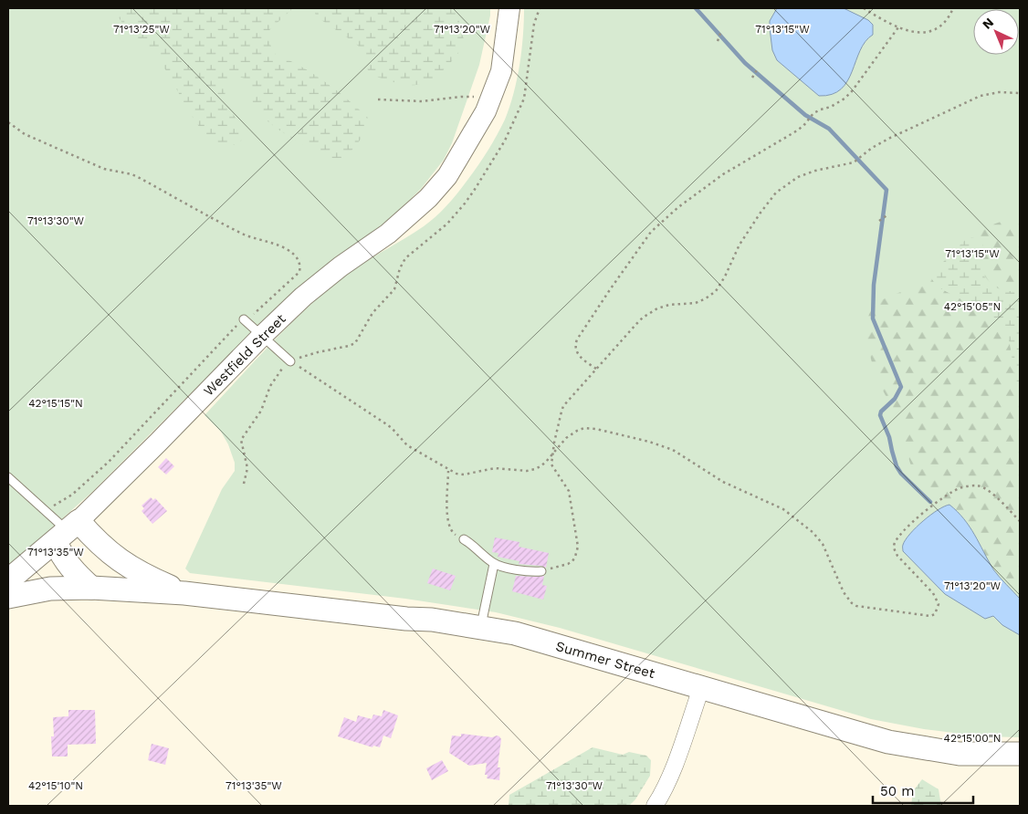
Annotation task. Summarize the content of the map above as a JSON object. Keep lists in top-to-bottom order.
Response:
{
  "streets": {
    "main road": ["Westfield Street", "Summer Street"]
  },
  "crossings": [
    ["Westfield Street", "Summer Street"]
  ],
  "scale_bar": "50 m",
  "north": "top left",
  "coordinates": [
    "71°13'20\"W",
    "71°13'25\"W",
    "71°13'15\"W",
    "71°13'30\"W",
    "42°15'05\"N",
    "42°15'15\"N",
    "71°13'35\"W",
    "42°15'00\"N",
    "42°15'10\"N"
  ]
}
